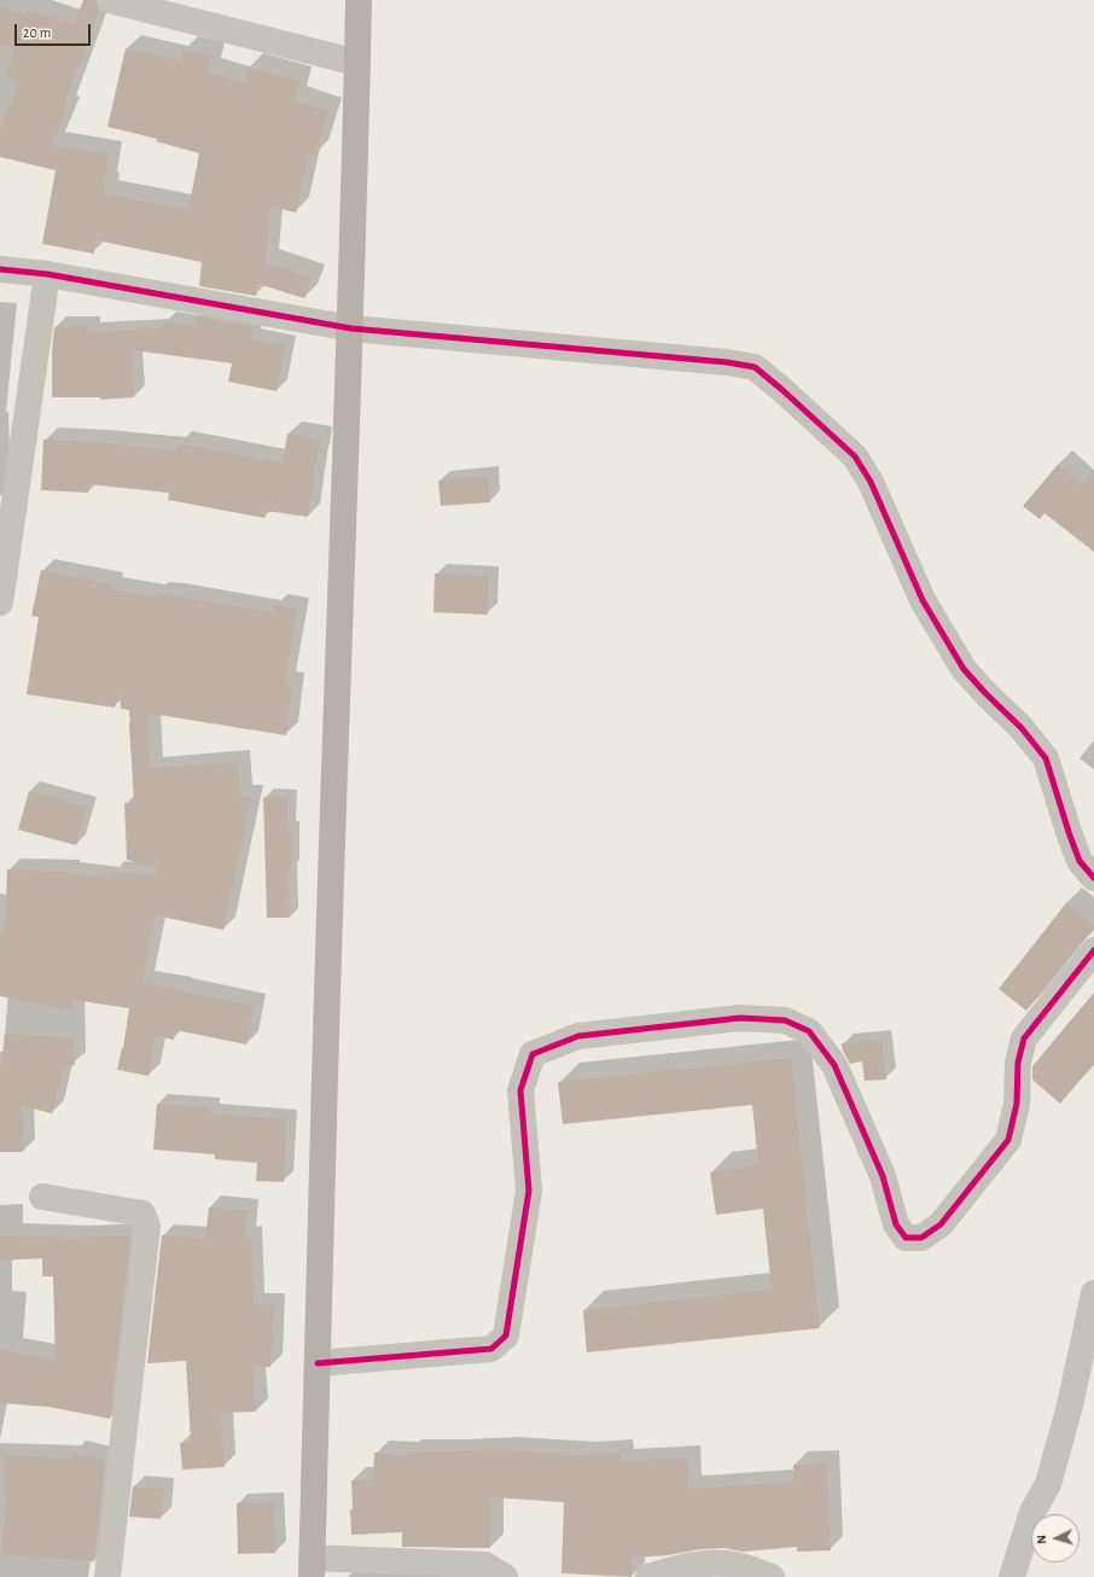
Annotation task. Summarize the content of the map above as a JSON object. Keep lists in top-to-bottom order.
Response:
{
  "scale_bar": "20 m",
  "north": "left"
}
